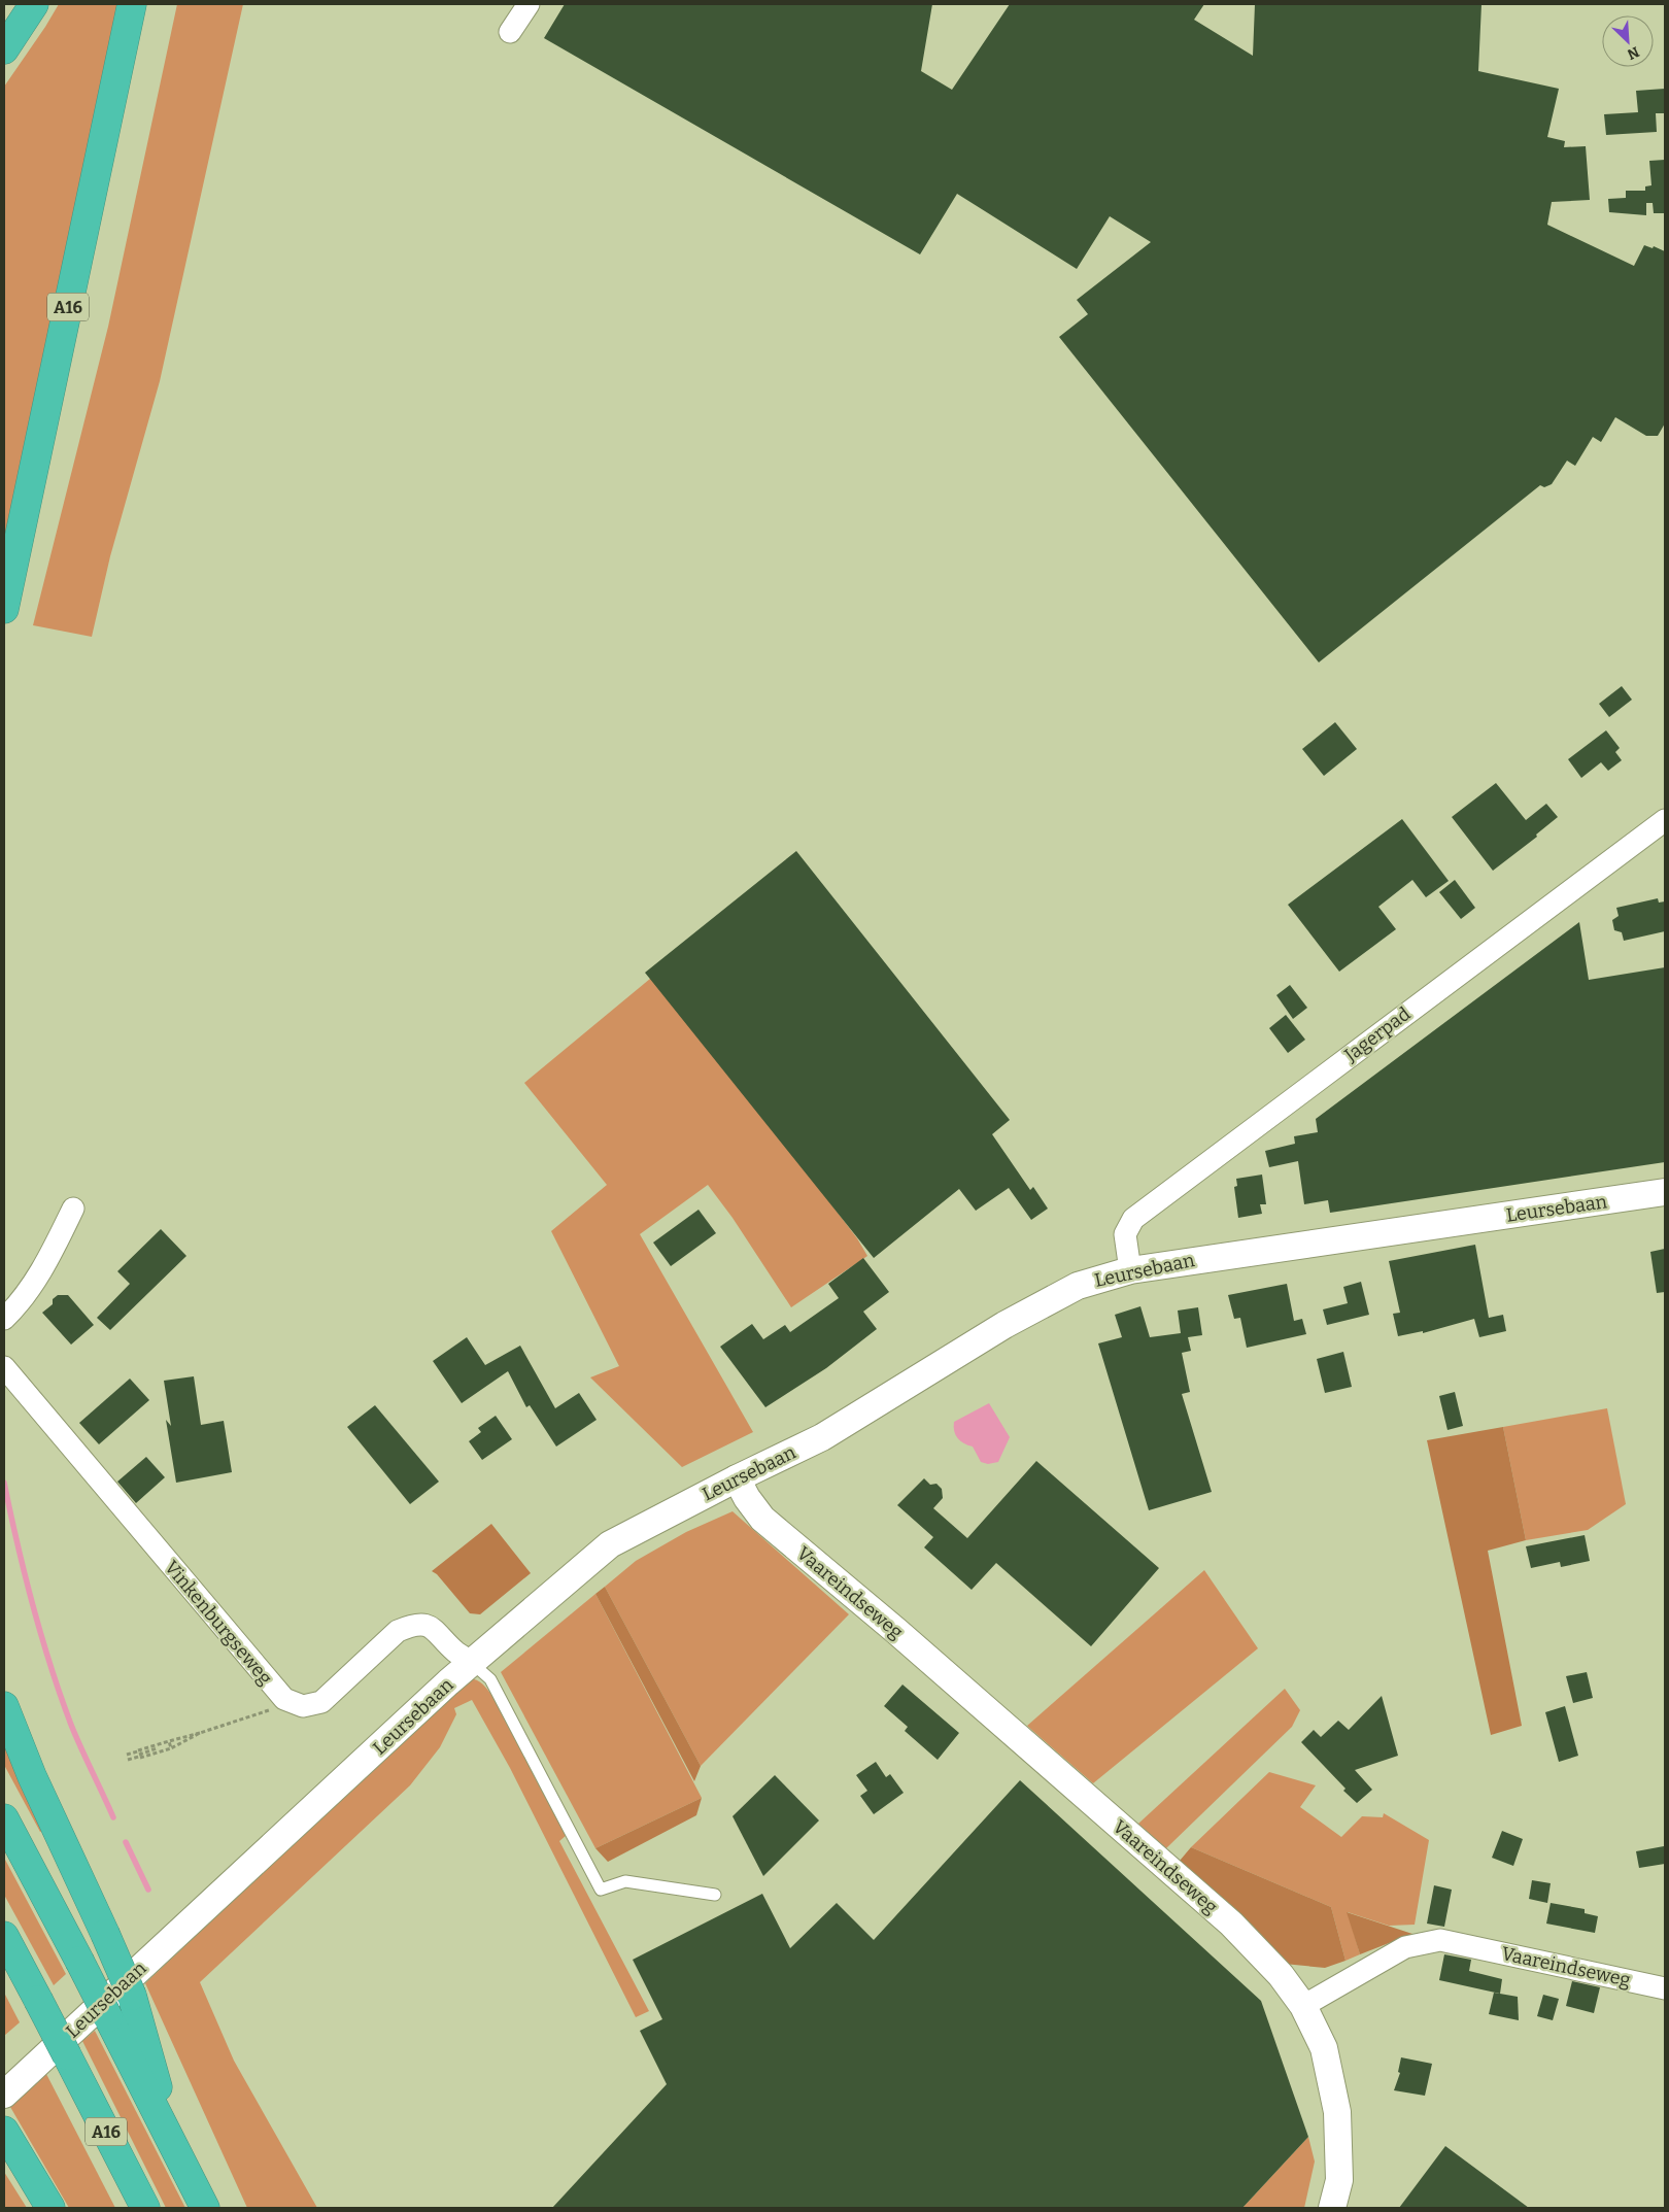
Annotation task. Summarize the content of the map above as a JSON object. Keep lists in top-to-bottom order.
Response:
{
  "streets": {
    "highway": ["A16"],
    "street": [
      "Jagerpad",
      "Leursebaan",
      "Vaareindseweg",
      "Vinkenburgseweg"
    ]
  },
  "crossings": [
    ["Jagerpad", "Leursebaan"],
    ["Leursebaan", "Vaareindseweg"]
  ],
  "north": "bottom right"
}
